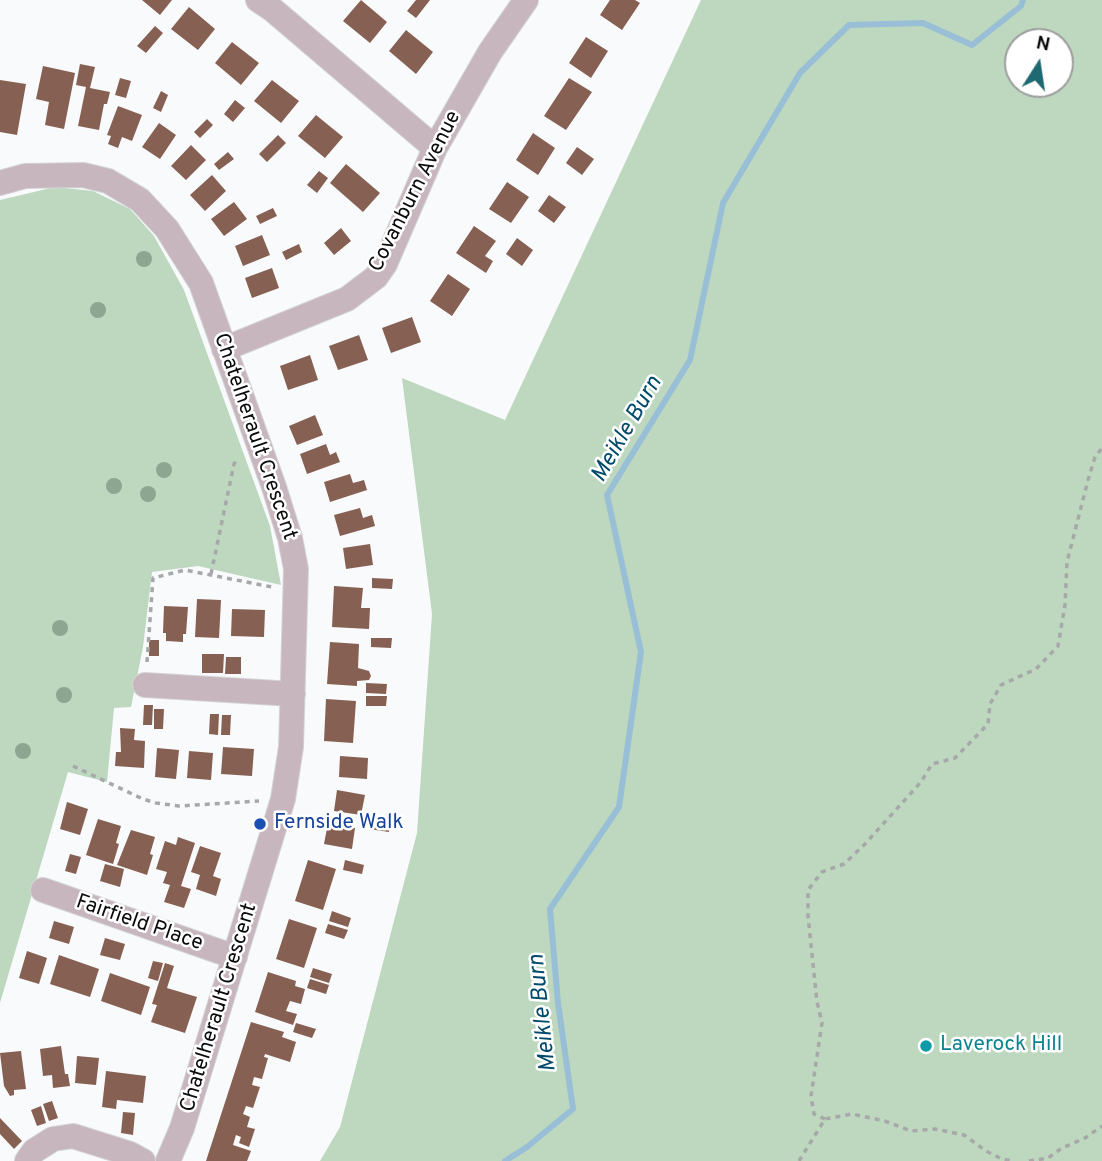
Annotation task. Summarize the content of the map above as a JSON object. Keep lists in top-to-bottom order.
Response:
{
  "streets": {
    "street": ["Covanburn Avenue", "Chatelherault Crescent", "Fairfield Place"]
  },
  "crossings": [
    ["Covanburn Avenue", "Chatelherault Crescent"],
    ["Chatelherault Crescent", "Fairfield Place"]
  ],
  "water": ["Meikle Burn"],
  "places": ["Fernside Walk", "Laverock Hill"],
  "north": "top"
}
